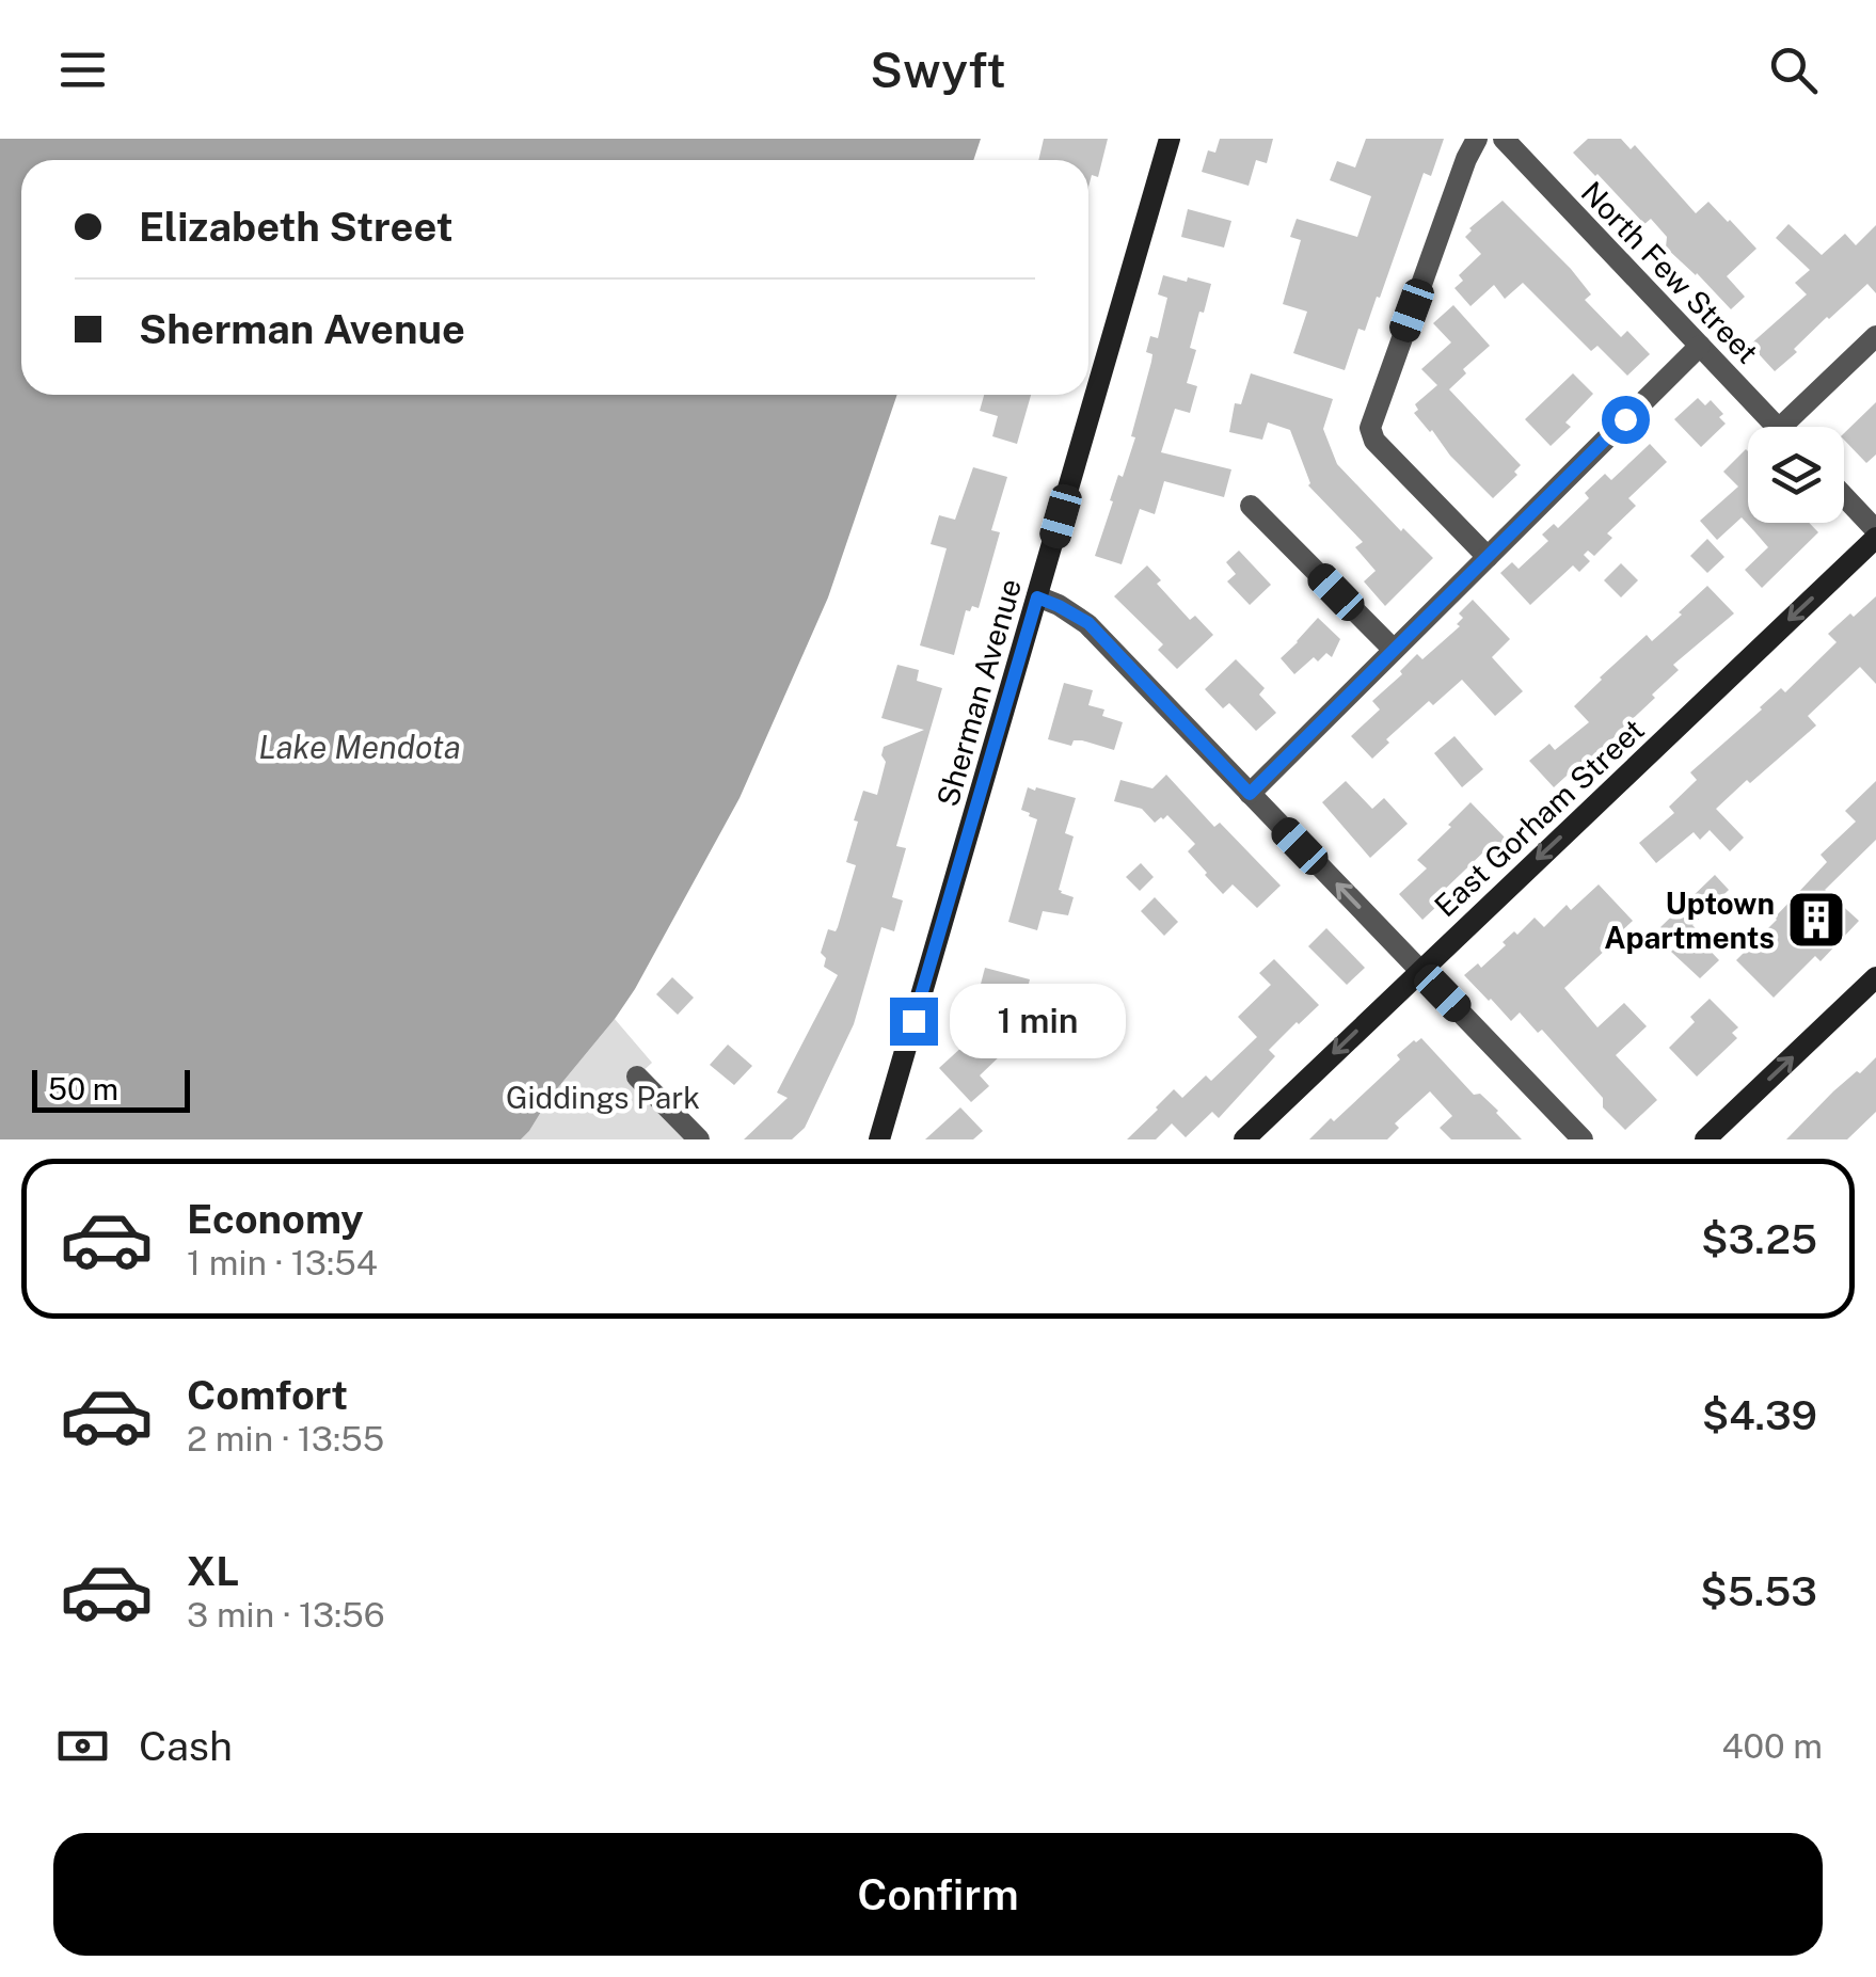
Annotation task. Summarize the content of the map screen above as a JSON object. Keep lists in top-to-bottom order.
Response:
{
  "streets": {
    "main road": ["Sherman Avenue", "East Gorham Street"],
    "street": ["North Few Street"]
  },
  "one_way": ["East Gorham Street"],
  "water": ["Lake Mendota"],
  "parks": ["Giddings Park"],
  "places": {
    "building": ["Uptown Apartments"]
  },
  "scale_bar": "50 m",
  "page": {
    "header": "Swyft",
    "banner": ["Elizabeth Street", "Sherman Avenue"],
    "bubble": "1 min",
    "scale": "50 m",
    "list": [
      {
        "name": "Economy",
        "note": "1 min · 13:54",
        "value": "$3.25"
      },
      {
        "name": "Comfort",
        "note": "2 min · 13:55",
        "value": "$4.39"
      },
      {
        "name": "XL",
        "note": "3 min · 13:56",
        "value": "$5.53"
      }
    ],
    "pay": ["Cash", "400 m"],
    "buttons": "Confirm"
  }
}
